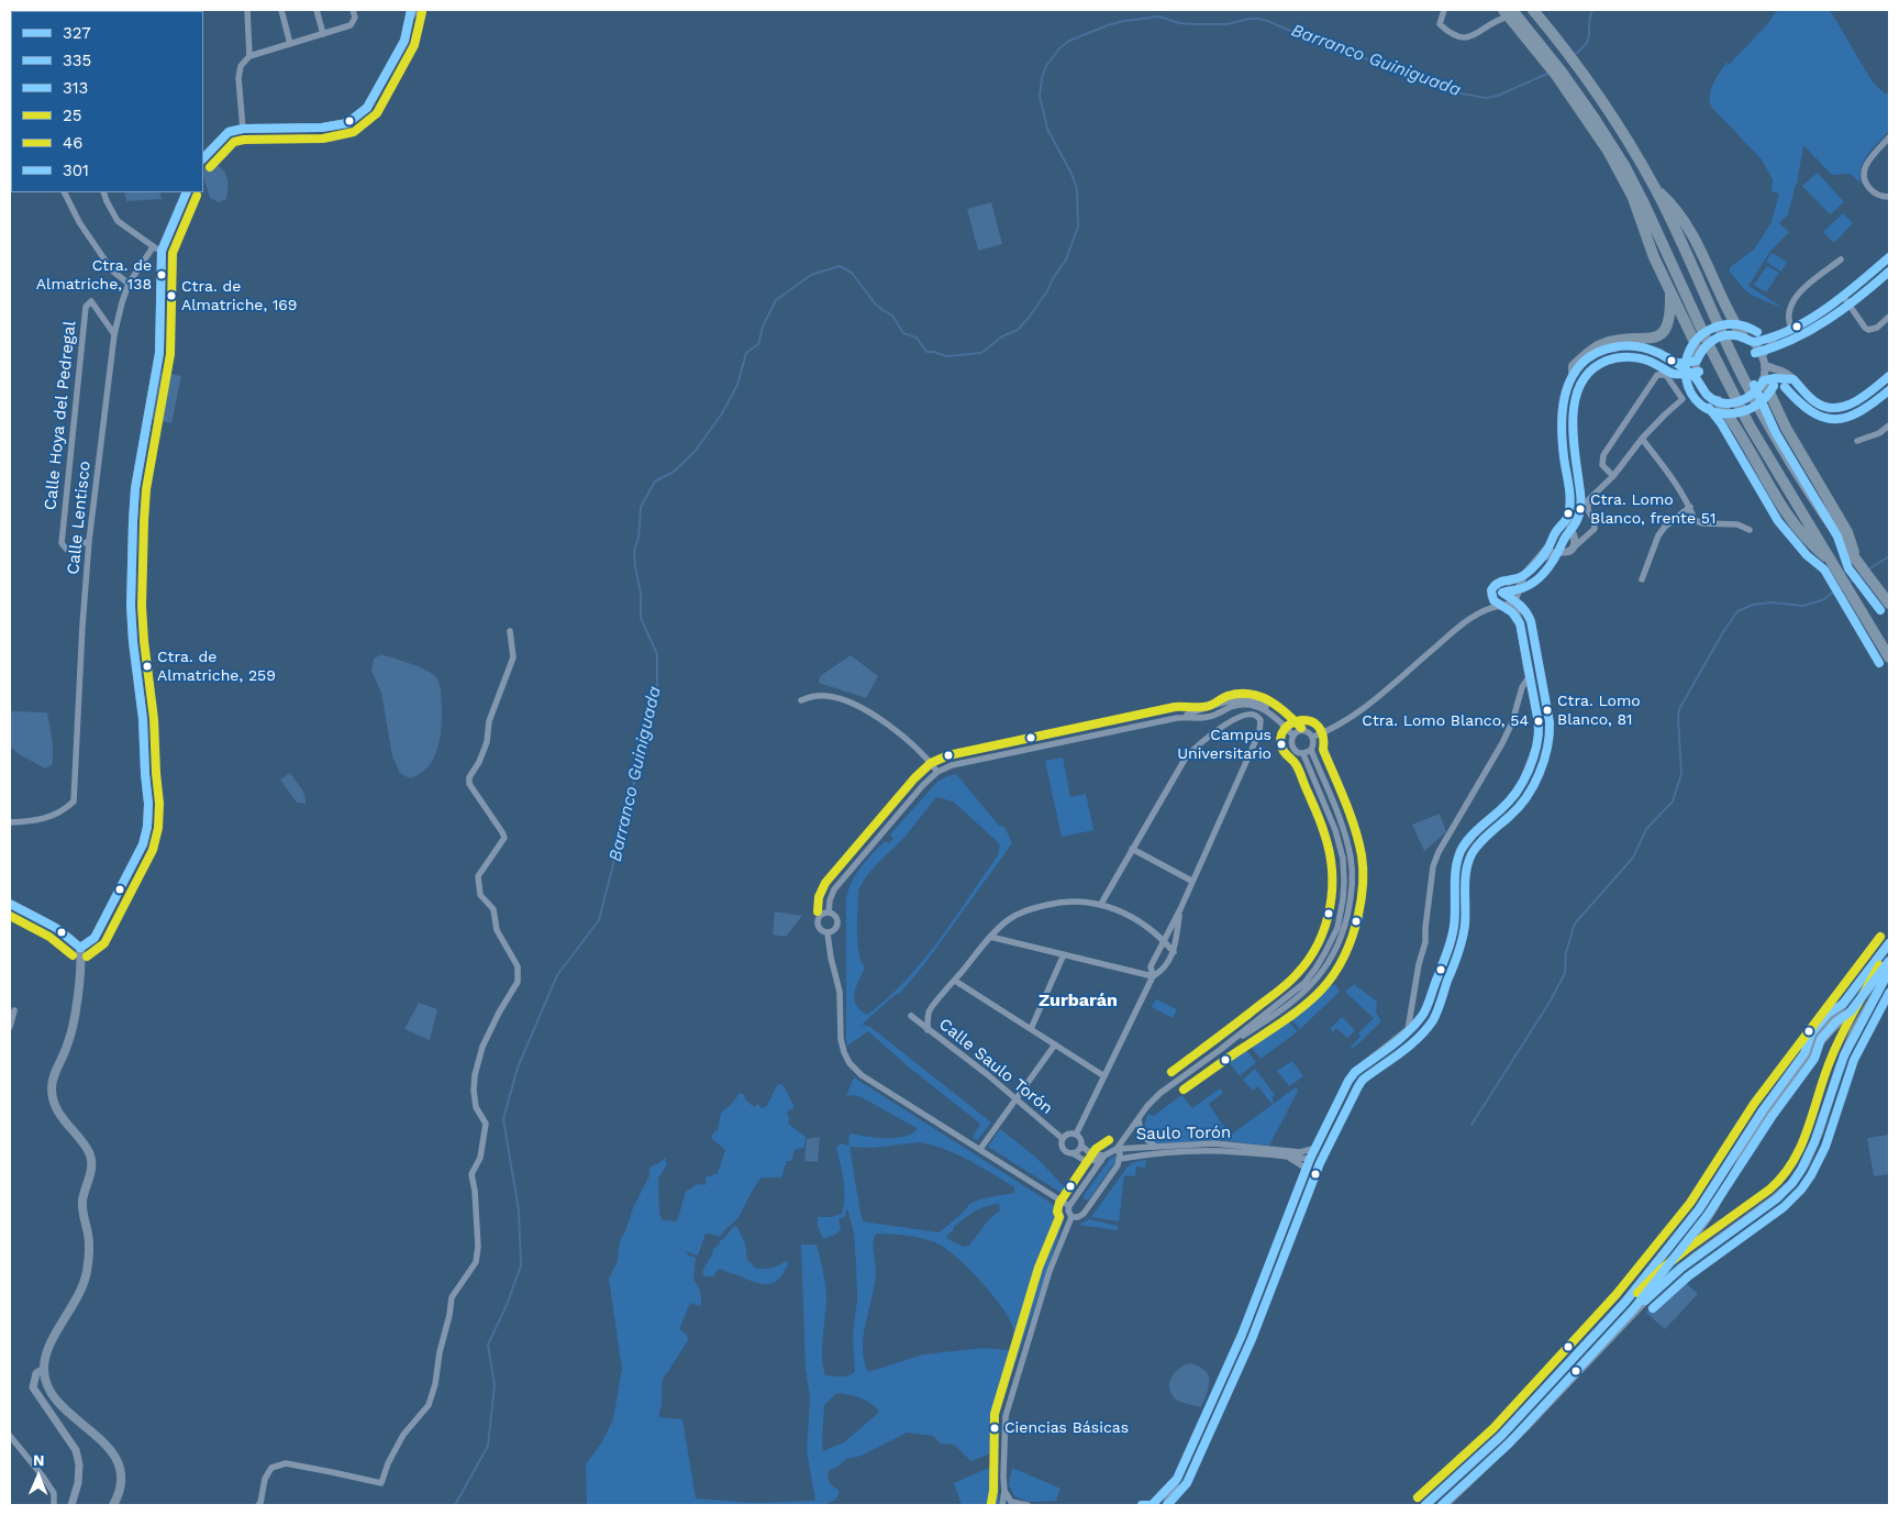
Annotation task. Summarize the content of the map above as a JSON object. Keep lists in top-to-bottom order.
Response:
{
  "streets": {
    "street": [
      "Calle Hoya del Pedregal",
      "Calle Lentisco",
      "Calle Saulo Torón",
      "Saulo Torón"
    ]
  },
  "crossings": [
    ["Calle Hoya del Pedregal", "Calle Lentisco"]
  ],
  "districts": ["Zurbarán"],
  "water": ["Barranco Guiniguada"],
  "places": [
    "Ctra. de Almatriche, 138",
    "Ctra. de Almatriche, 169",
    "Ctra. Lomo Blanco, frente 51",
    "Ctra. de Almatriche, 259",
    "Ctra. Lomo Blanco, 81",
    "Ctra. Lomo Blanco, 54",
    "Campus Universitario",
    "Ciencias Básicas"
  ],
  "lines": [
    "transit line 335",
    "transit line 46",
    "transit line 327",
    "transit line 313",
    "transit line 25",
    "transit line 301"
  ],
  "legend": [
    "327",
    "335",
    "313",
    "25",
    "46",
    "301"
  ],
  "north": "top"
}
